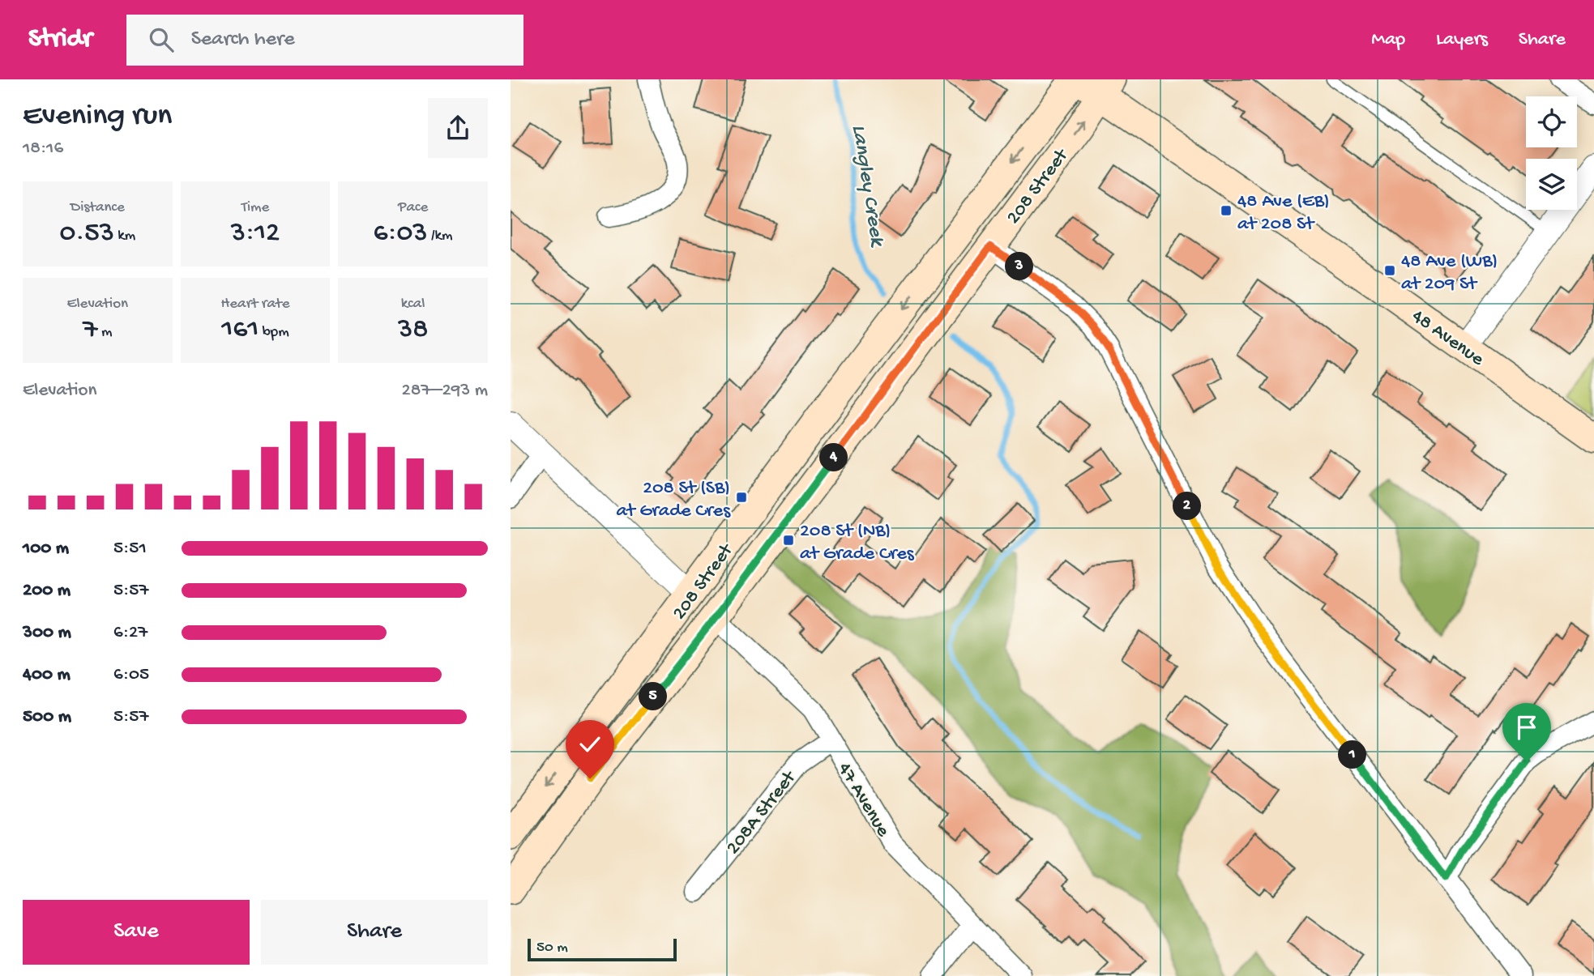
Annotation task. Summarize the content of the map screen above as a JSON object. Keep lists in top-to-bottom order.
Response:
{
  "streets": {
    "main road": ["208 Street", "48 Avenue"],
    "street": ["47 Avenue", "208A Street"]
  },
  "crossings": [
    ["208 Street", "48 Avenue"],
    ["208 Street", "47 Avenue"],
    ["47 Avenue", "208A Street"]
  ],
  "water": ["Langley Creek"],
  "places": {
    "transit": [
      "48 Ave (EB) at 208 St",
      "48 Ave (WB) at 209 St",
      "208 St (SB) at Grade Cres",
      "208 St (NB) at Grade Cres"
    ]
  },
  "scale_bar": "50 m",
  "page": {
    "header": "Stridr",
    "search": "Search here",
    "nav": ["Map", "Layers", "Share"],
    "heading": ["Evening run", "18:16"],
    "stats": [
      ["Distance", "0.53 km"],
      ["Time", "3:12"],
      ["Pace", "6:03 /km"],
      ["Elevation", "7 m"],
      ["Heart rate", "161 bpm"],
      ["kcal", "38"]
    ],
    "pins": [
      "3",
      "4",
      "2",
      "5",
      "1"
    ],
    "chart": ["Elevation", "287–293 m"],
    "list": [
      {
        "name": "100 m",
        "note": "5:51"
      },
      {
        "name": "200 m",
        "note": "5:57"
      },
      {
        "name": "300 m",
        "note": "6:27"
      },
      {
        "name": "400 m",
        "note": "6:05"
      },
      {
        "name": "500 m",
        "note": "5:57"
      }
    ],
    "buttons": ["Save", "Share"],
    "scale": "50 m"
  }
}
